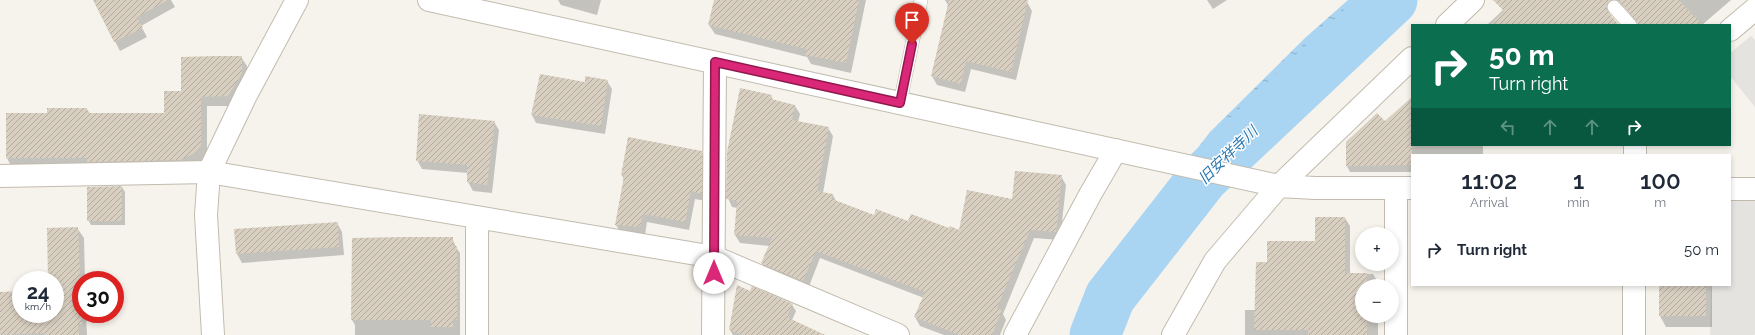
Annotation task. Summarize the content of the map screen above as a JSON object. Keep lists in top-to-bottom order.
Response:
{
  "water": ["旧安祥寺川"],
  "page": {
    "turn": ["50 m", "Turn right"],
    "eta": [
      "11:02",
      "Arrival",
      "1",
      "min",
      "100",
      "m"
    ],
    "list": [
      {
        "name": "Turn right",
        "value": "50 m"
      }
    ],
    "map_buttons": ["+", "−"],
    "speed": "24 km/h",
    "limit": "30"
  }
}
